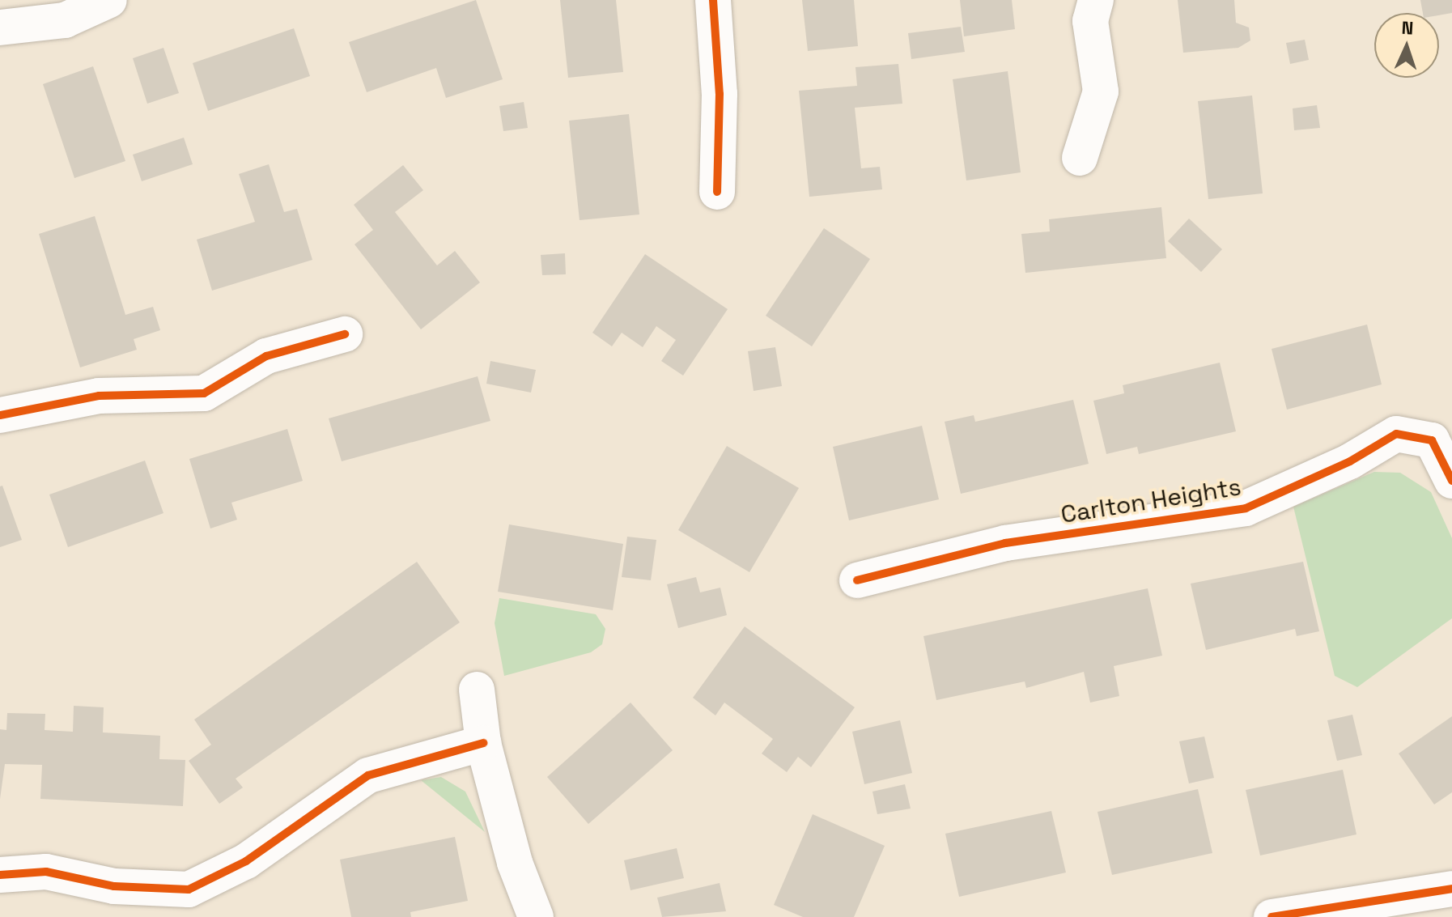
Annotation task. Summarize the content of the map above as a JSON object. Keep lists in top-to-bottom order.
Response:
{
  "streets": {
    "street": ["Carlton Heights"]
  },
  "north": "top"
}
